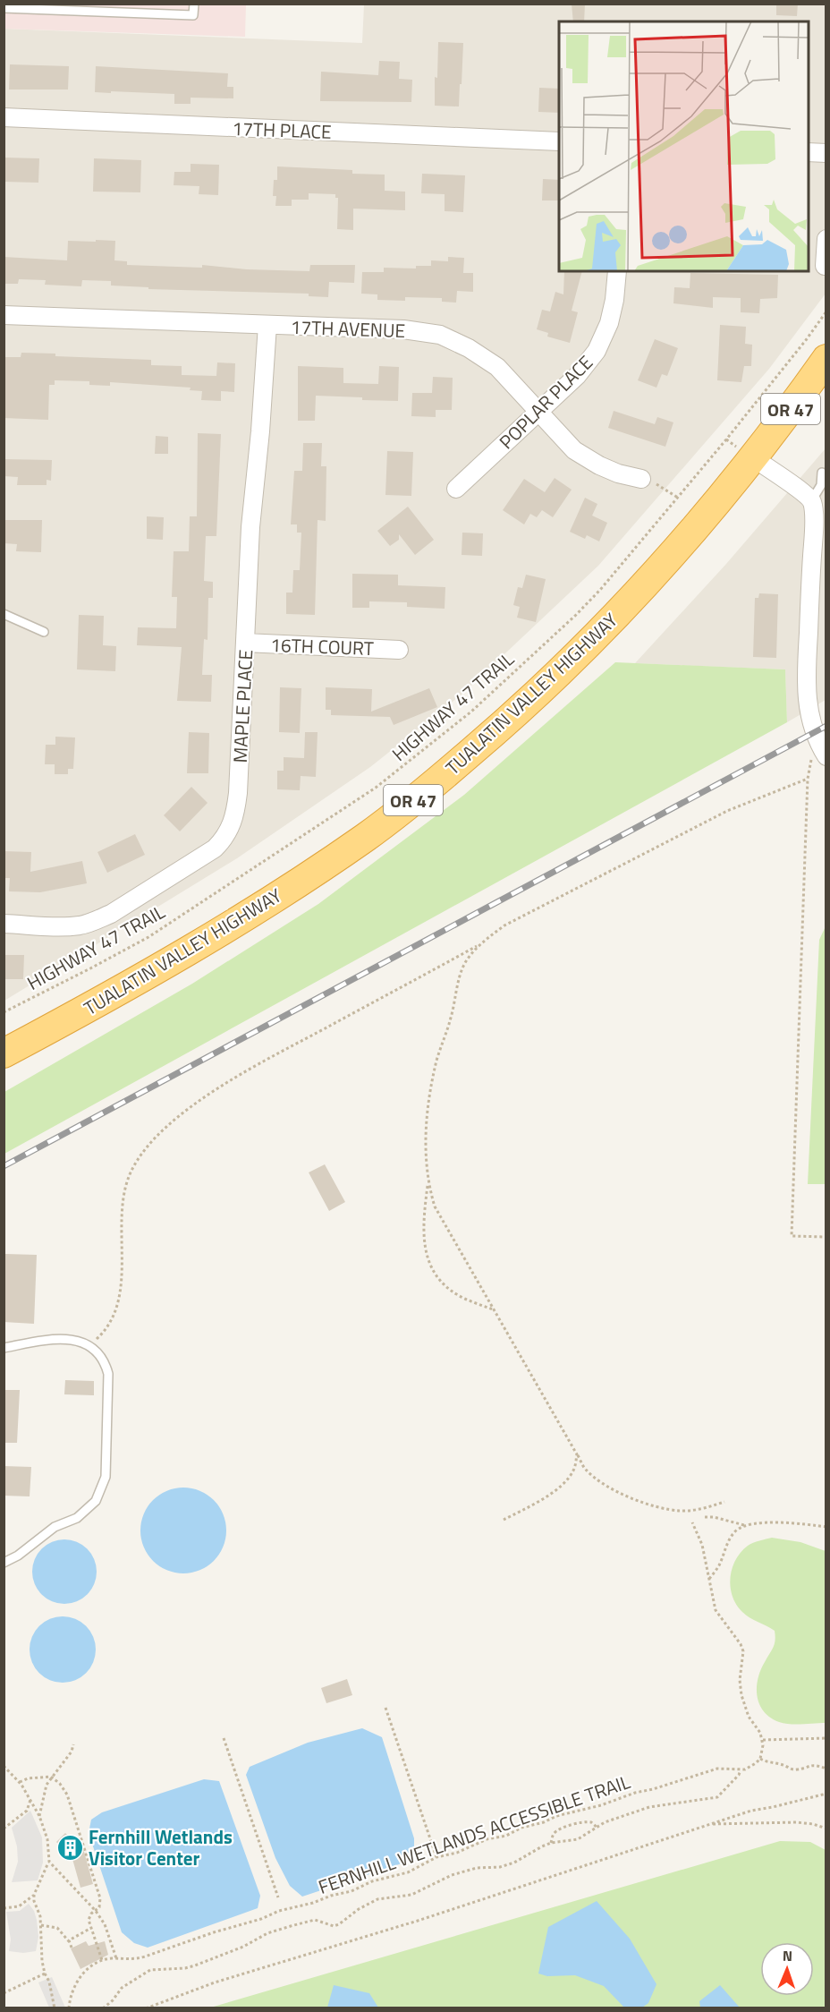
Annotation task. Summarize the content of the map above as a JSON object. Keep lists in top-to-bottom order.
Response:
{
  "streets": {
    "highway": ["OR 47", "TUALATIN VALLEY HIGHWAY"],
    "street": [
      "17TH PLACE",
      "17TH AVENUE",
      "POPLAR PLACE",
      "16TH COURT",
      "MAPLE PLACE"
    ],
    "path": ["HIGHWAY 47 TRAIL", "FERNHILL WETLANDS ACCESSIBLE TRAIL"]
  },
  "crossings": [
    ["17TH AVENUE", "POPLAR PLACE"],
    ["17TH AVENUE", "MAPLE PLACE"],
    ["16TH COURT", "MAPLE PLACE"]
  ],
  "places": {
    "building": ["Fernhill Wetlands Visitor Center"]
  },
  "north": "top"
}
